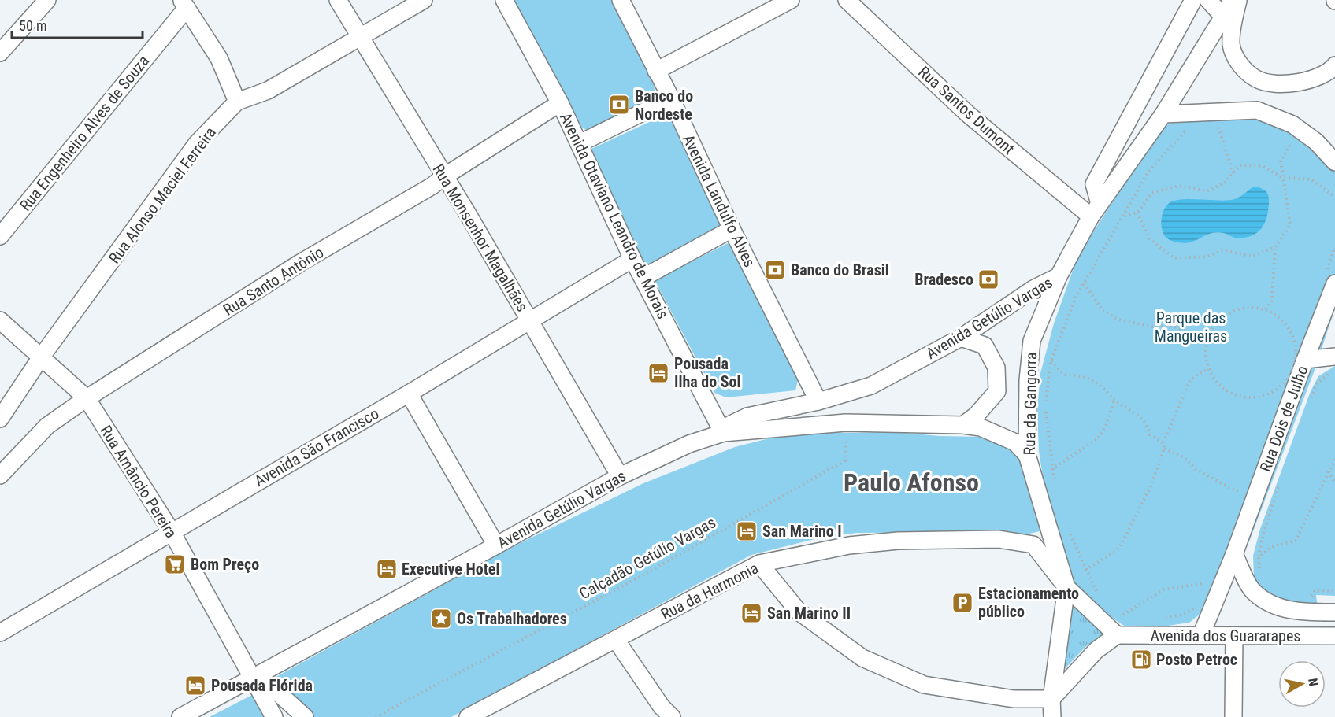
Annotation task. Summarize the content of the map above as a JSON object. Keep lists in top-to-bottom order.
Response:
{
  "streets": {
    "street": [
      "Rua Santos Dumont",
      "Rua Engenheiro Alves de Souza",
      "Rua Alonso Maciel Ferreira",
      "Avenida Landulfo Alves",
      "Avenida Otaviano Leandro de Morais",
      "Rua Monsenhor Magalhães",
      "Rua Santo Antônio",
      "Avenida Getúlio Vargas",
      "Rua da Gangorra",
      "Rua Dois de Julho",
      "Avenida São Francisco",
      "Rua Amâncio Pereira",
      "Rua da Harmonia",
      "Avenida dos Guararapes"
    ],
    "path": ["Calçadão Getúlio Vargas"]
  },
  "crossings": [
    ["Rua Santos Dumont", "Avenida Getúlio Vargas"],
    ["Rua Alonso Maciel Ferreira", "Rua Monsenhor Magalhães"],
    ["Rua Alonso Maciel Ferreira", "Rua Amâncio Pereira"],
    ["Avenida Landulfo Alves", "Avenida Getúlio Vargas"],
    ["Avenida Otaviano Leandro de Morais", "Rua Santo Antônio"],
    ["Avenida Otaviano Leandro de Morais", "Avenida Getúlio Vargas"],
    ["Avenida Otaviano Leandro de Morais", "Avenida São Francisco"],
    ["Rua Monsenhor Magalhães", "Rua Santo Antônio"],
    ["Rua Monsenhor Magalhães", "Avenida Getúlio Vargas"],
    ["Rua Monsenhor Magalhães", "Avenida São Francisco"],
    ["Rua Santo Antônio", "Rua Amâncio Pereira"],
    ["Avenida Getúlio Vargas", "Rua da Gangorra"],
    ["Avenida Getúlio Vargas", "Rua Amâncio Pereira"],
    ["Avenida Getúlio Vargas", "Calçadão Getúlio Vargas"],
    ["Rua da Gangorra", "Rua da Harmonia"],
    ["Rua da Gangorra", "Avenida dos Guararapes"],
    ["Rua Dois de Julho", "Avenida dos Guararapes"],
    ["Avenida São Francisco", "Rua Amâncio Pereira"]
  ],
  "districts": ["Paulo Afonso"],
  "parks": ["Parque das Mangueiras"],
  "places": {
    "bank": ["Banco do Nordeste", "Banco do Brasil", "Bradesco"],
    "hotel": [
      "Pousada Ilha do Sol",
      "San Marino I",
      "Executive Hotel",
      "San Marino II",
      "Pousada Flórida"
    ],
    "supermarket": ["Bom Preço"],
    "parking": ["Estacionamento público"],
    "place": ["Os Trabalhadores"],
    "fuel station": ["Posto Petroc"]
  },
  "scale_bar": "50 m",
  "north": "right"
}
